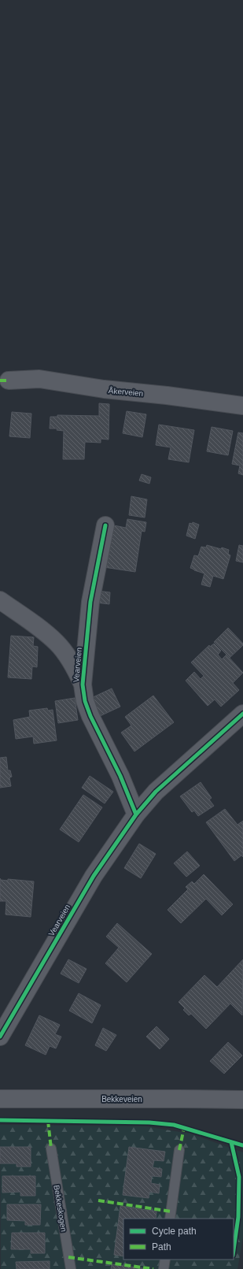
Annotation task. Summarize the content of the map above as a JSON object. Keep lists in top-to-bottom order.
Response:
{
  "streets": {
    "street": ["Åkerveien", "Vearveien", "Bekkeveien"],
    "lane": ["Bekkeskogen"]
  },
  "legend": ["Cycle path", "Path"]
}
